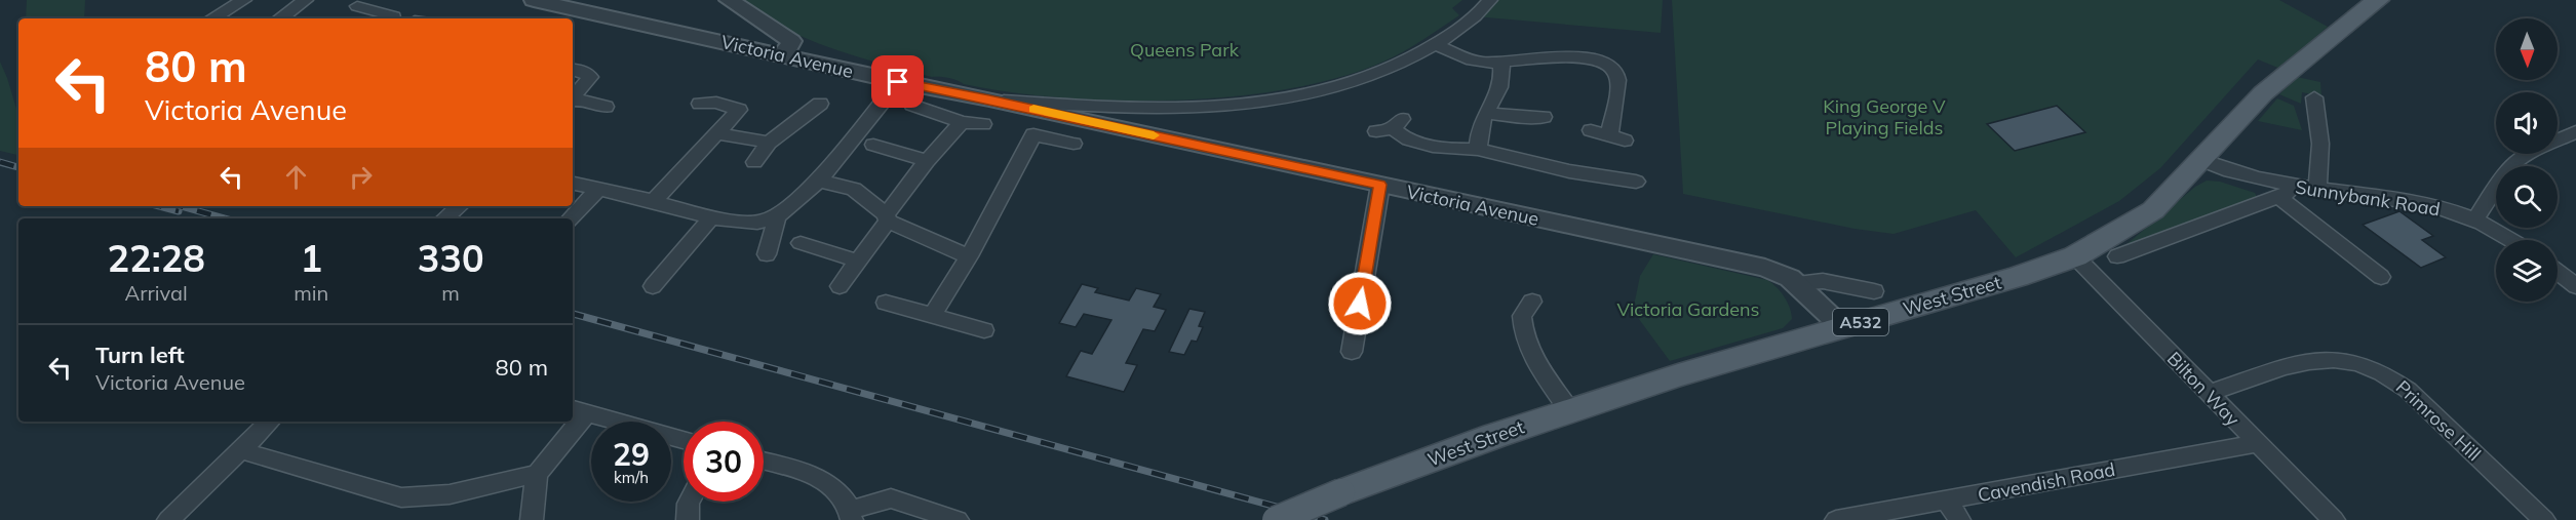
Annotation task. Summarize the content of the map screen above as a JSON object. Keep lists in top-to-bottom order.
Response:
{
  "streets": {
    "main road": ["West Street", "A532"],
    "street": [
      "Victoria Avenue",
      "Sunnybank Road",
      "Bilton Way",
      "Primrose Hill",
      "Cavendish Road"
    ]
  },
  "crossings": [
    ["Sunnybank Road", "West Street"],
    ["West Street", "Bilton Way"],
    ["Bilton Way", "Primrose Hill"],
    ["Bilton Way", "Cavendish Road"]
  ],
  "parks": ["Queens Park", "King George V Playing Fields", "Victoria Gardens"],
  "north": "bottom",
  "page": {
    "turn": ["80 m", "Victoria Avenue"],
    "eta": [
      "22:28",
      "Arrival",
      "1",
      "min",
      "330",
      "m"
    ],
    "list": [
      {
        "name": "Turn left",
        "note": "Victoria Avenue",
        "value": "80 m"
      }
    ],
    "speed": "29 km/h",
    "limit": "30"
  }
}
